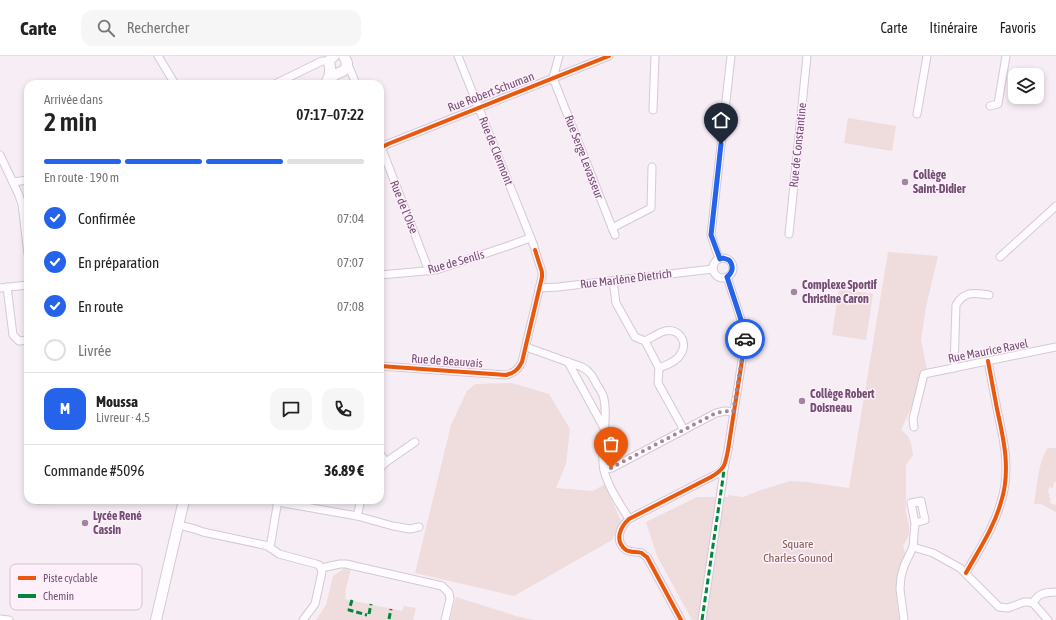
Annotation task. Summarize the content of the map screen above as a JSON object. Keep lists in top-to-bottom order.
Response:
{
  "streets": {
    "street": [
      "Rue Robert Schuman",
      "Rue de Constantine",
      "Rue de Clermont",
      "Rue Serge Levasseur",
      "Rue de l'Oise",
      "Rue de Senlis",
      "Rue Marlène Dietrich",
      "Rue Maurice Ravel",
      "Rue de Beauvais"
    ]
  },
  "crossings": [
    ["Rue Robert Schuman", "Rue de Clermont"],
    ["Rue Robert Schuman", "Rue Serge Levasseur"],
    ["Rue de Clermont", "Rue de Senlis"],
    ["Rue de Clermont", "Rue Marlène Dietrich"],
    ["Rue de Clermont", "Rue de Beauvais"],
    ["Rue de l'Oise", "Rue de Senlis"]
  ],
  "parks": ["Square Charles Gounod"],
  "places": [
    "Collège Saint-Didier",
    "Complexe Sportif Christine Caron",
    "Collège Robert Doisneau",
    "Lycée René Cassin"
  ],
  "legend": ["Piste cyclable", "Chemin"],
  "page": {
    "header": "Carte",
    "search": "Rechercher",
    "nav": ["Carte", "Itinéraire", "Favoris"],
    "heading": ["2 min", "Arrivée dans", "07:17–07:22"],
    "panel": [
      "Moussa",
      "Livreur · 4.5",
      "Commande #5096",
      "36.89 €"
    ],
    "bar": "En route · 190 m",
    "list": [
      ["Confirmée", "07:04"],
      ["En préparation", "07:07"],
      ["En route", "07:08"],
      "Livrée"
    ],
    "round": "M"
  }
}
